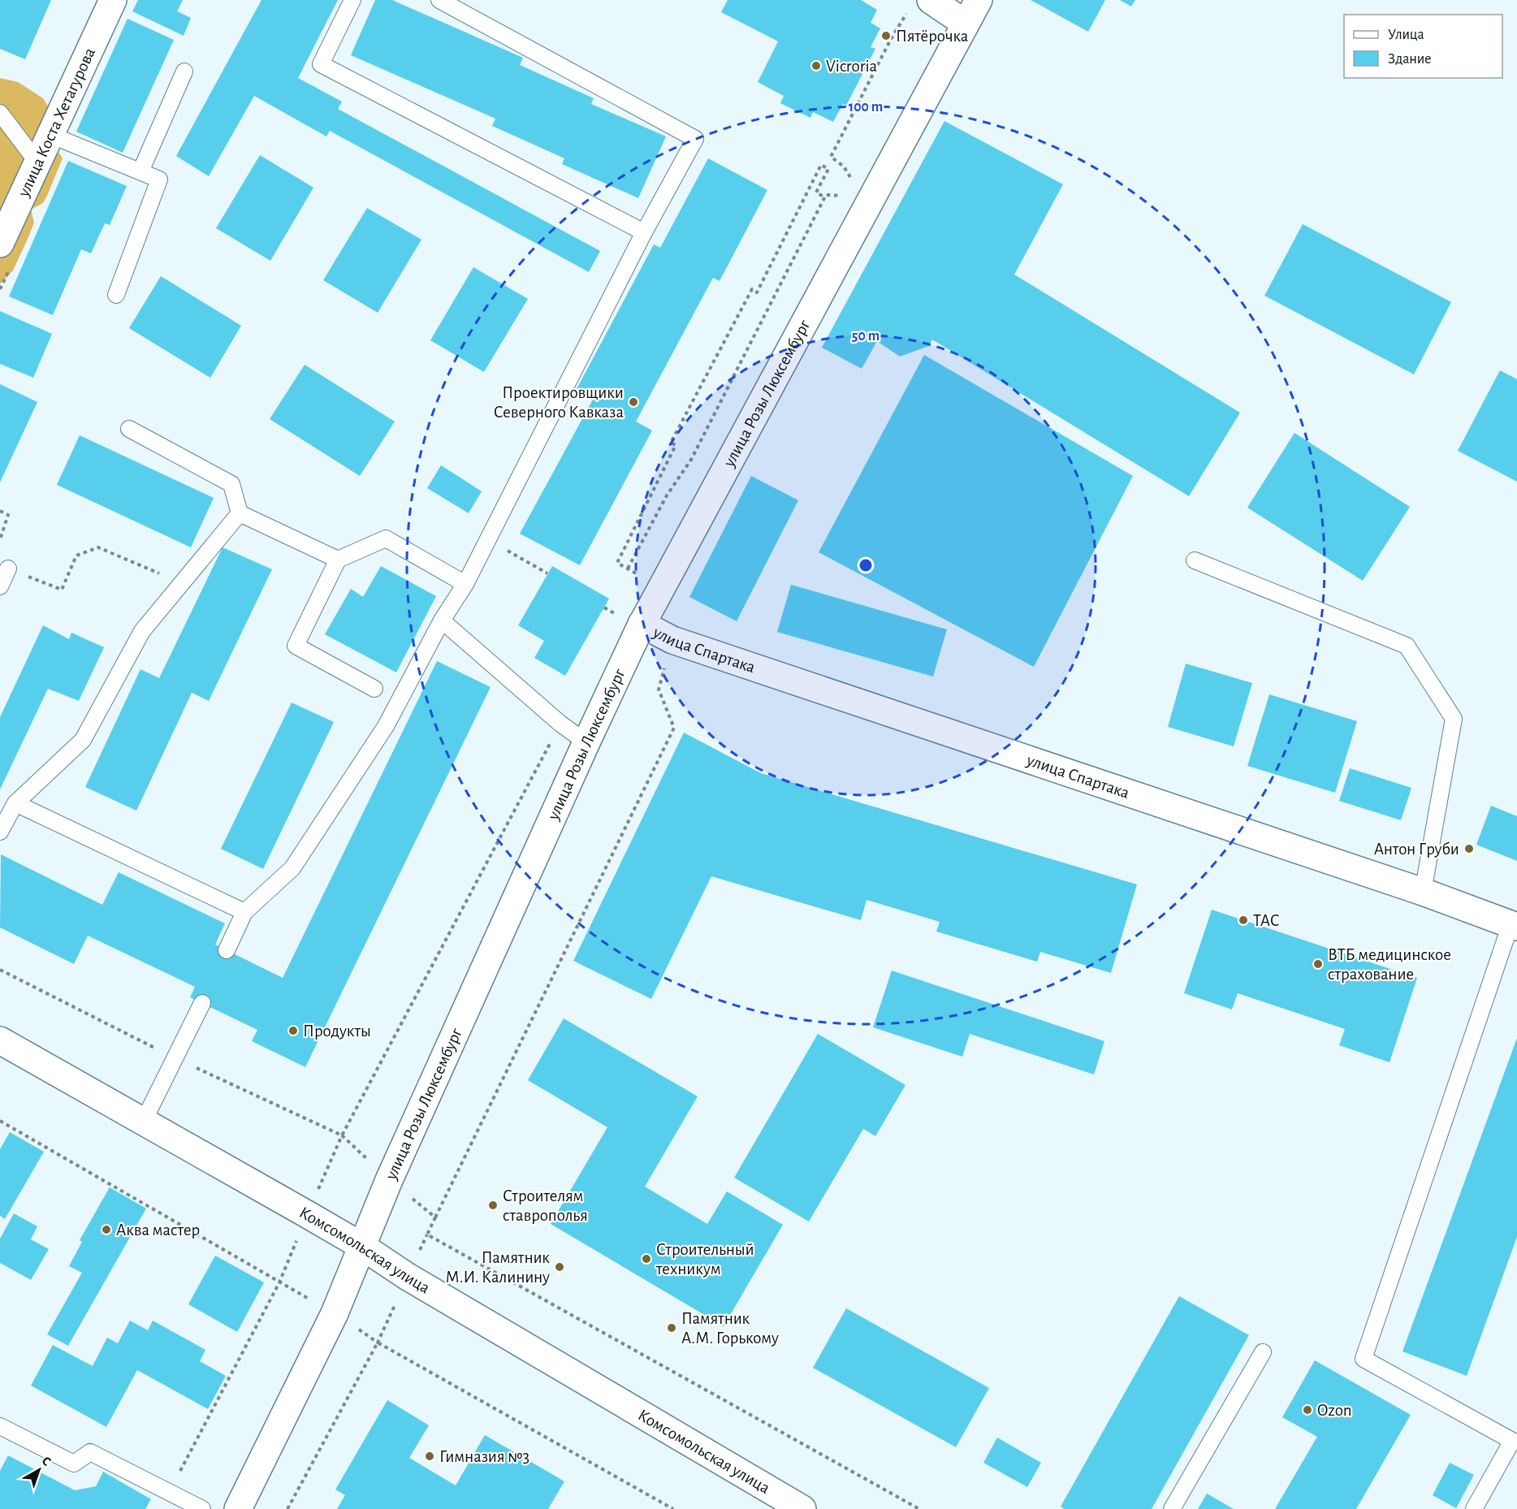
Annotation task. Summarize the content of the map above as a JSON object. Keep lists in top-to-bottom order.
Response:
{
  "streets": {
    "street": [
      "улица Коста Хетагурова",
      "улица Розы Люксембург",
      "улица Спартака",
      "Комсомольская улица"
    ]
  },
  "crossings": [
    ["улица Розы Люксембург", "улица Спартака"],
    ["улица Розы Люксембург", "Комсомольская улица"]
  ],
  "places": [
    "Пятёрочка",
    "Vicroria",
    "Проектировщики Северного Кавказа",
    "Антон Груби",
    "ТАС",
    "ВТБ медицинское страхование",
    "Продукты",
    "Строителям ставрополья",
    "Аква мастер",
    "Строительный техникум",
    "Памятник М.И. Калинину",
    "Памятник А.М. Горькому",
    "Ozon",
    "Гимназия №3"
  ],
  "legend": ["Улица", "Здание"],
  "north": "top right",
  "rings": ["100 m", "50 m"]
}
